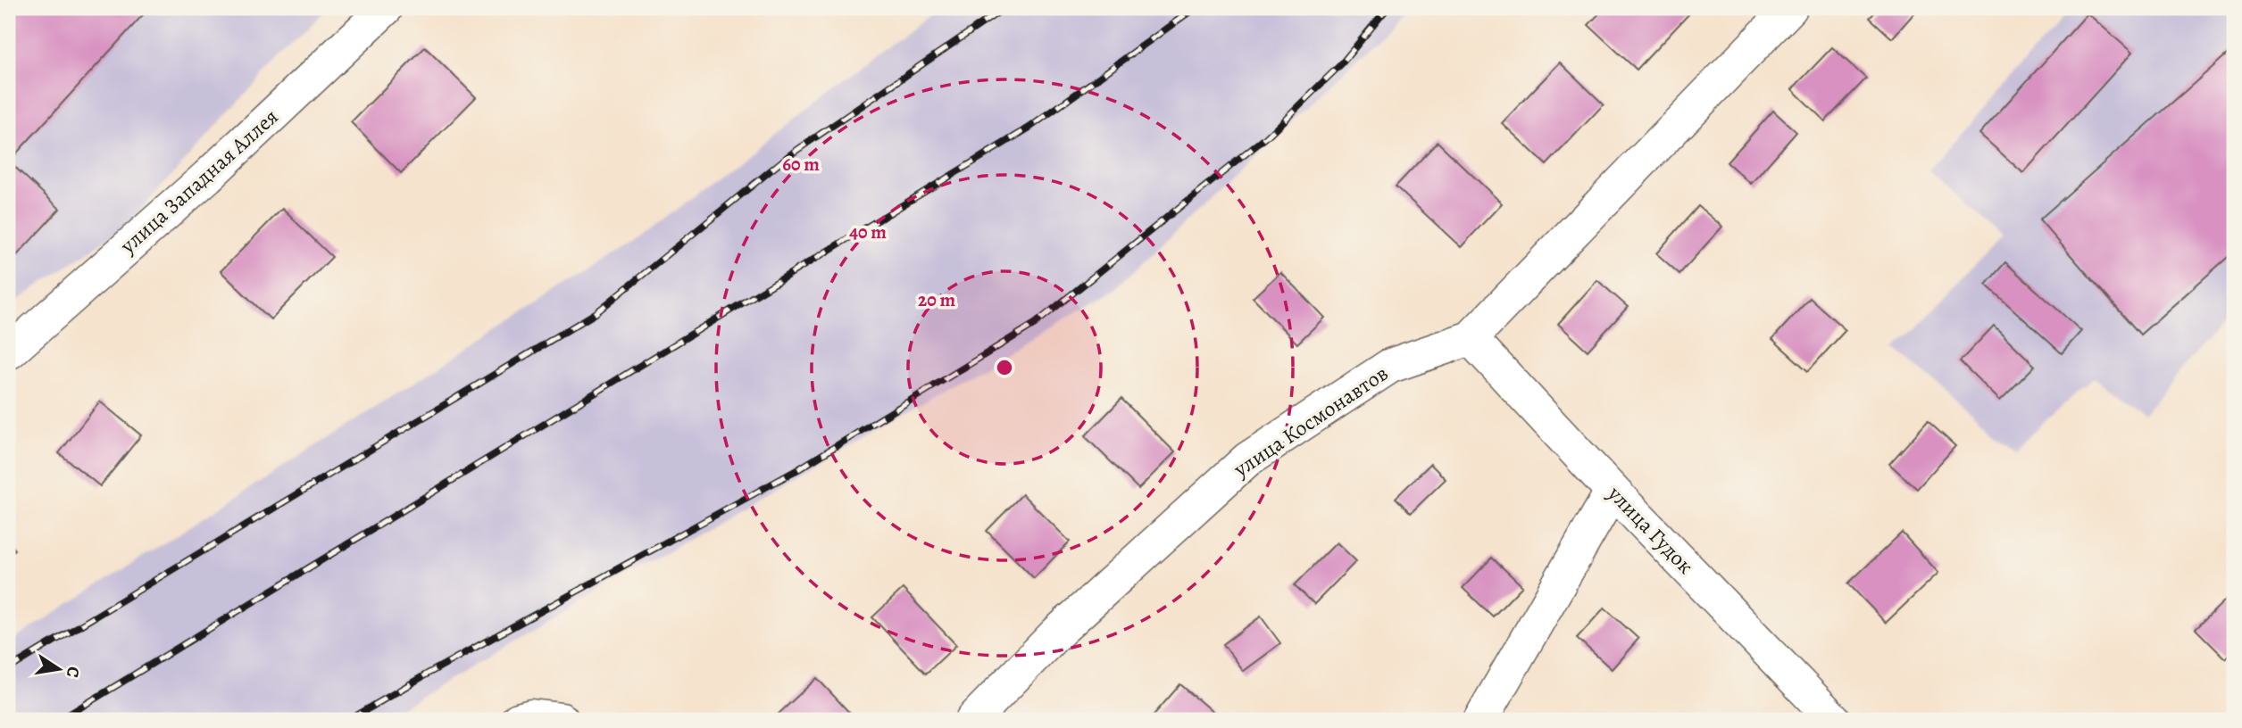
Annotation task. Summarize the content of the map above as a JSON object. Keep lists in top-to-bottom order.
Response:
{
  "streets": {
    "street": ["улица Западная Аллея", "улица Космонавтов", "улица Гудок"]
  },
  "crossings": [
    ["улица Космонавтов", "улица Гудок"]
  ],
  "north": "right",
  "rings": ["60 m", "40 m", "20 m"]
}
